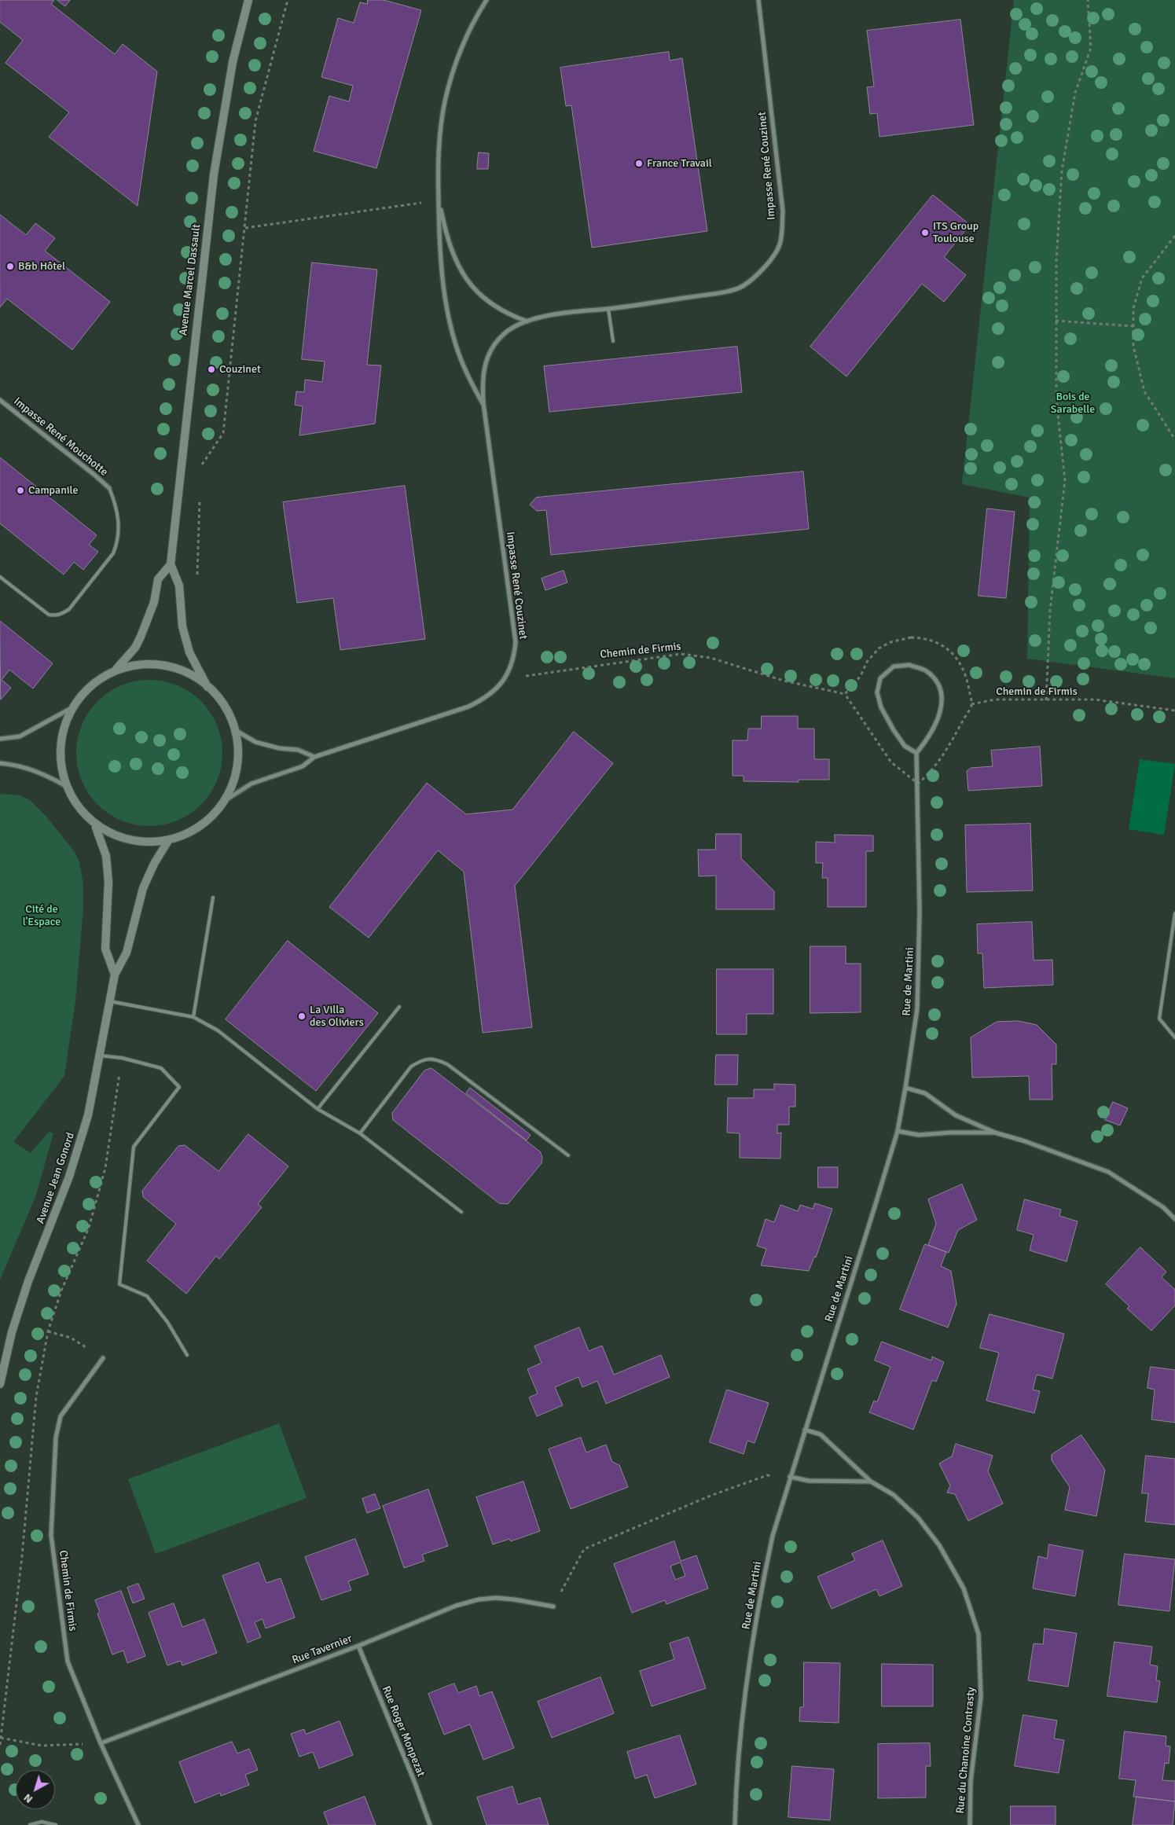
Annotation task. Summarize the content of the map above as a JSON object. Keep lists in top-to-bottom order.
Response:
{
  "streets": {
    "street": [
      "Impasse René Couzinet",
      "Avenue Marcel Dassault",
      "Impasse René Mouchotte",
      "Chemin de Firmis",
      "Rue de Martini",
      "Avenue Jean Gonord",
      "Rue Tavernier",
      "Rue Roger Monpezat",
      "Rue du Chanoine Contrasty"
    ]
  },
  "crossings": [
    ["Impasse René Couzinet", "Chemin de Firmis"],
    ["Chemin de Firmis", "Rue de Martini"],
    ["Chemin de Firmis", "Rue Tavernier"],
    ["Rue de Martini", "Rue du Chanoine Contrasty"],
    ["Rue Tavernier", "Rue Roger Monpezat"]
  ],
  "parks": ["Bois de Sarabelle", "Cité de l'Espace"],
  "places": [
    "France Travail",
    "ITS Group Toulouse",
    "B&b Hôtel",
    "Couzinet",
    "Campanile",
    "La Villa des Oliviers"
  ],
  "north": "bottom left"
}
